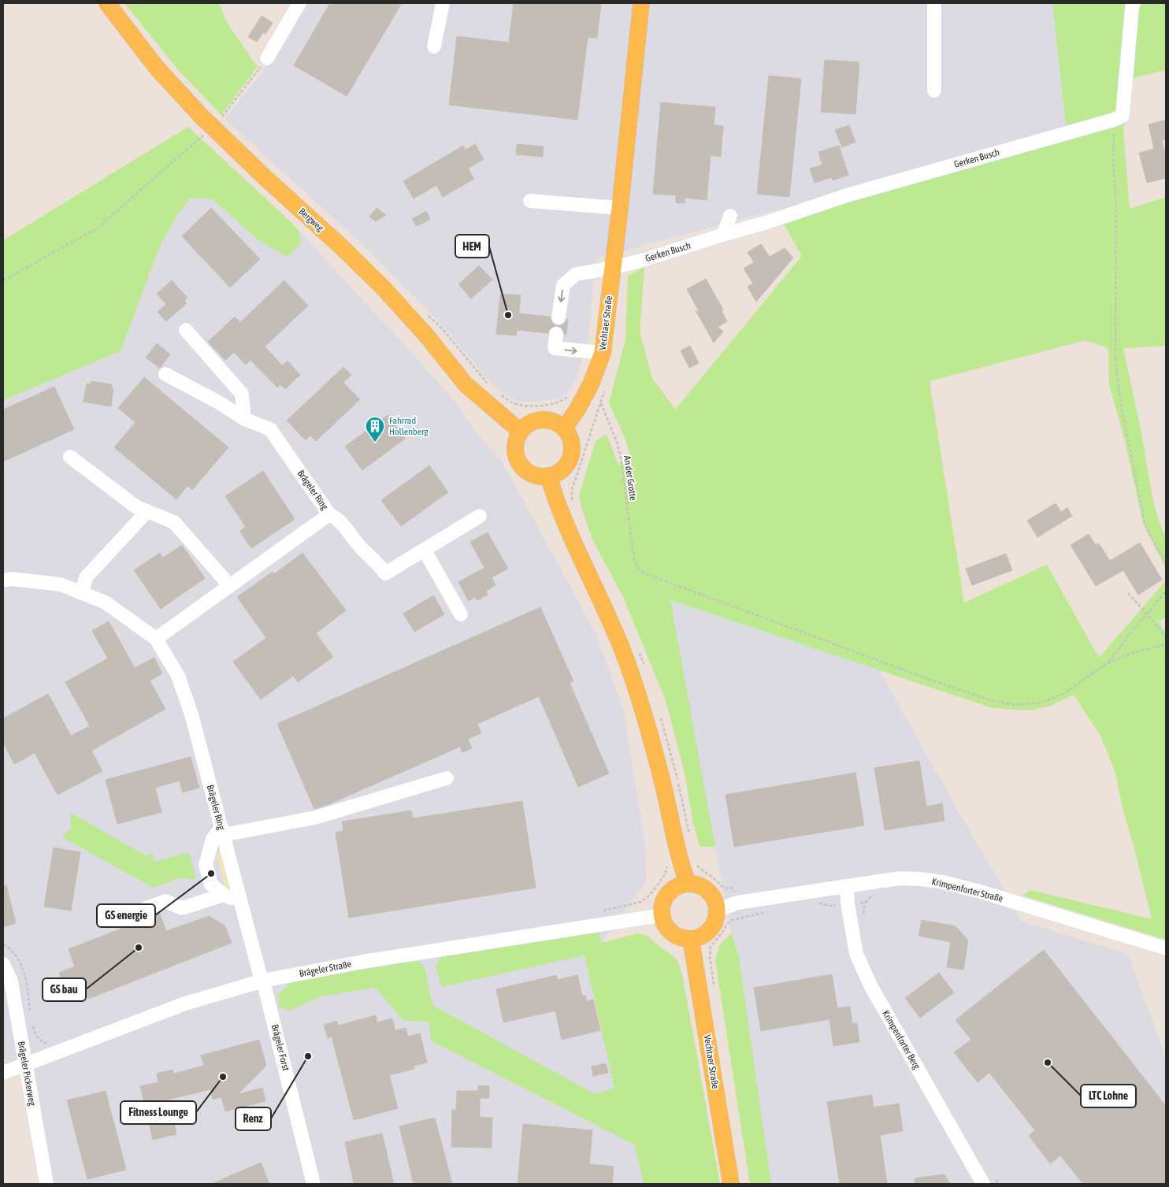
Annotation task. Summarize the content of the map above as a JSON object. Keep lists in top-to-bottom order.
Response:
{
  "streets": {
    "main road": ["Bergweg", "Vechtaer Straße"],
    "street": [
      "Gerken Busch",
      "Brägeler Ring",
      "Krimpenforter Straße",
      "Brägeler Straße",
      "Krimpenforter Berg",
      "Brägeler Forst",
      "Brägeler Pickerweg"
    ],
    "path": ["An der Grotte"]
  },
  "crossings": [
    ["Gerken Busch", "Vechtaer Straße"],
    ["Bergweg", "Vechtaer Straße"],
    ["Vechtaer Straße", "An der Grotte"],
    ["Vechtaer Straße", "Krimpenforter Straße"],
    ["Vechtaer Straße", "Brägeler Straße"],
    ["Brägeler Ring", "Brägeler Straße"],
    ["Brägeler Ring", "Brägeler Forst"],
    ["Krimpenforter Straße", "Brägeler Straße"],
    ["Krimpenforter Straße", "Krimpenforter Berg"],
    ["Brägeler Straße", "Brägeler Forst"],
    ["Brägeler Straße", "Brägeler Pickerweg"]
  ],
  "places": {
    "other": [
      "HEM",
      "GS energie",
      "GS bau",
      "Renz",
      "LTC Lohne",
      "Fitness Lounge"
    ],
    "building": ["Fahrrad Hollenberg"]
  }
}
